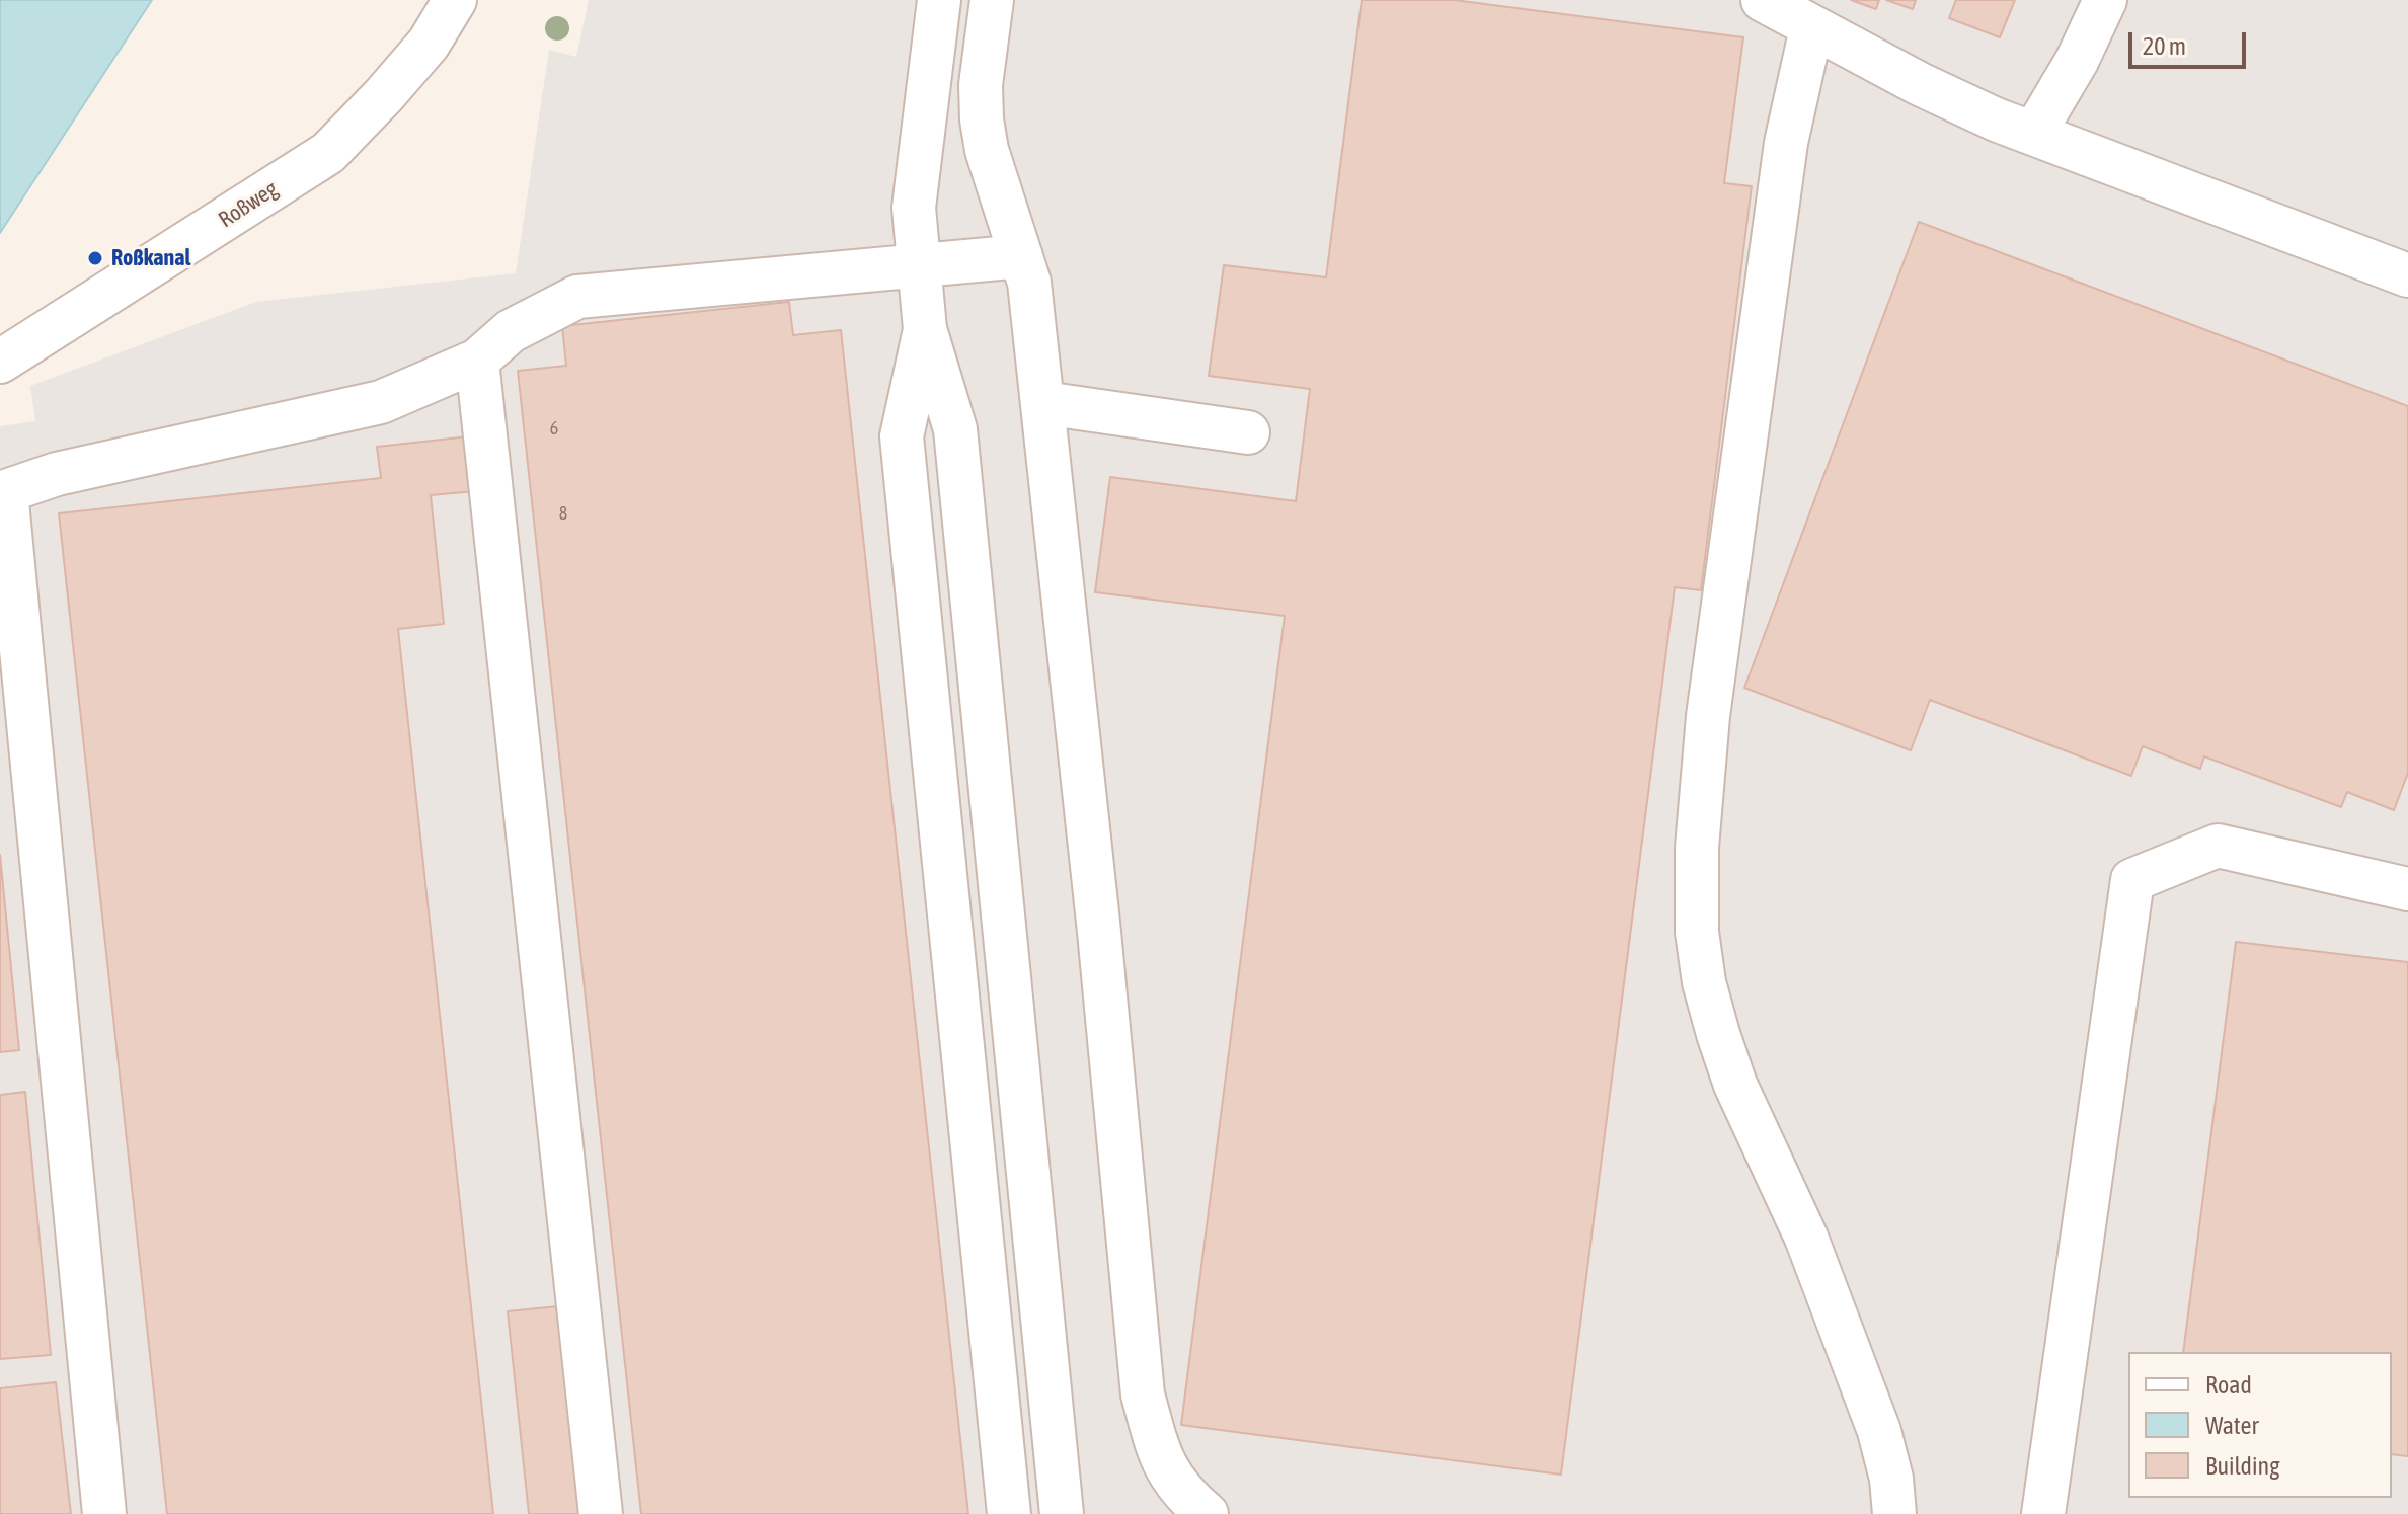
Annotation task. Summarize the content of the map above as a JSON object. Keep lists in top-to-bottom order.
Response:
{
  "streets": {
    "street": ["Roßweg"]
  },
  "places": ["Roßkanal"],
  "house_numbers": ["6", "8"],
  "legend": ["Road", "Water", "Building"],
  "scale_bar": "20 m"
}
